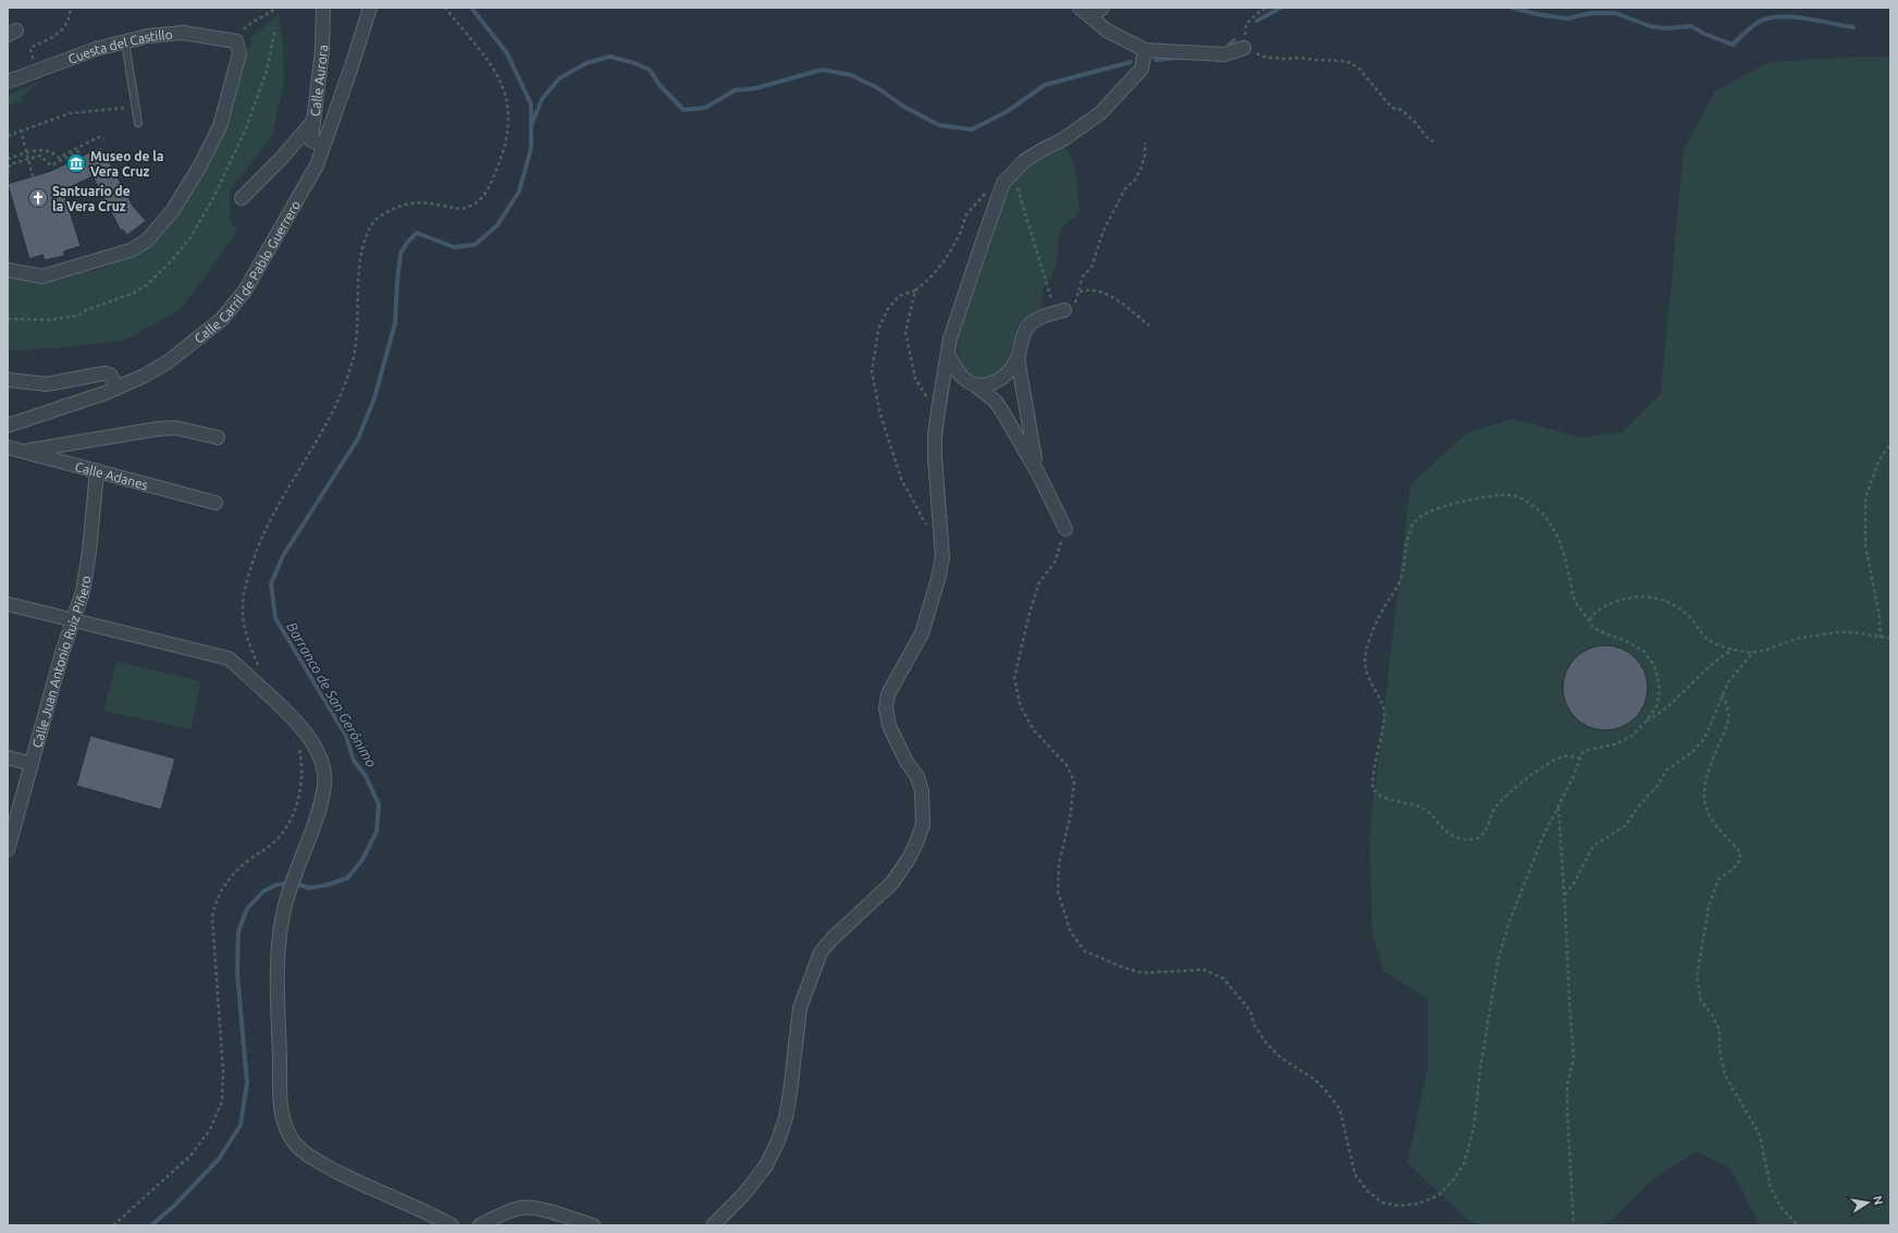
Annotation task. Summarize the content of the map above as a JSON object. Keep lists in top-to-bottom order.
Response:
{
  "streets": {
    "street": [
      "Cuesta del Castillo",
      "Calle Aurora",
      "Calle Carril de Pablo Guerrero",
      "Calle Adanes",
      "Calle Juan Antonio Ruiz Piñero"
    ]
  },
  "crossings": [
    ["Calle Aurora", "Calle Carril de Pablo Guerrero"],
    ["Calle Adanes", "Calle Juan Antonio Ruiz Piñero"]
  ],
  "water": ["Barranco de San Gerónimo"],
  "places": {
    "museum": ["Museo de la Vera Cruz"],
    "church": ["Santuario de la Vera Cruz"]
  },
  "north": "right"
}
